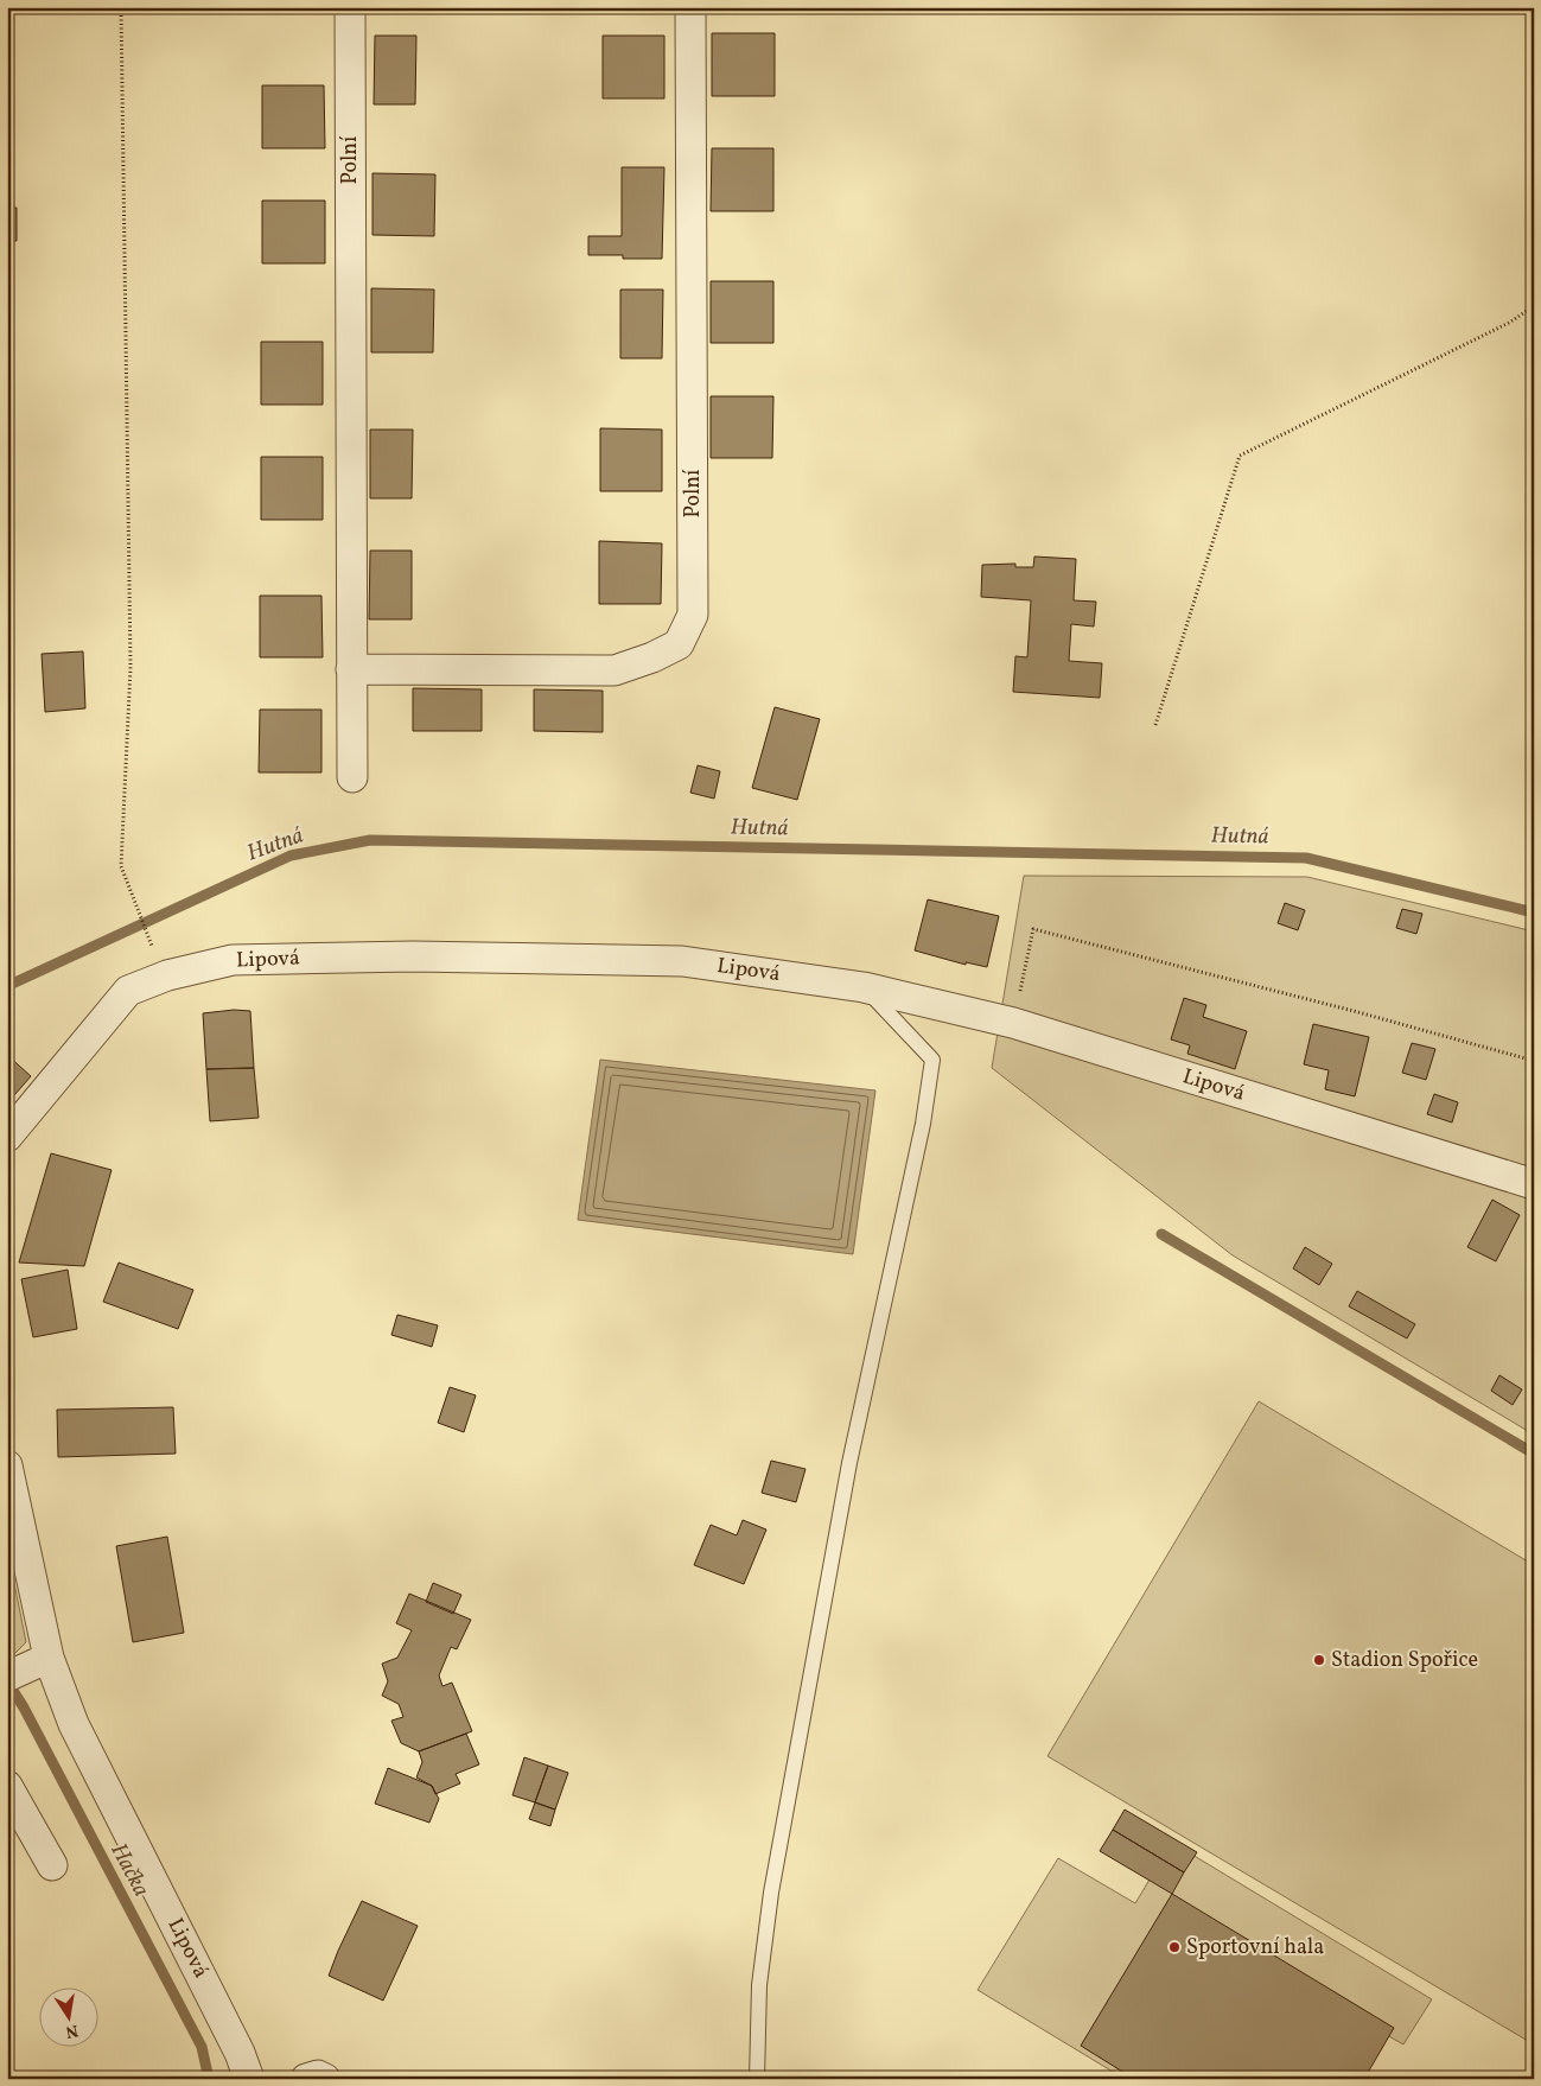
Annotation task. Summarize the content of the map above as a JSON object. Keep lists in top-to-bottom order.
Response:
{
  "streets": {
    "street": ["Polní", "Lipová"]
  },
  "water": ["Hutná", "Hačka"],
  "places": ["Stadion Spořice", "Sportovní hala"],
  "north": "bottom"
}
